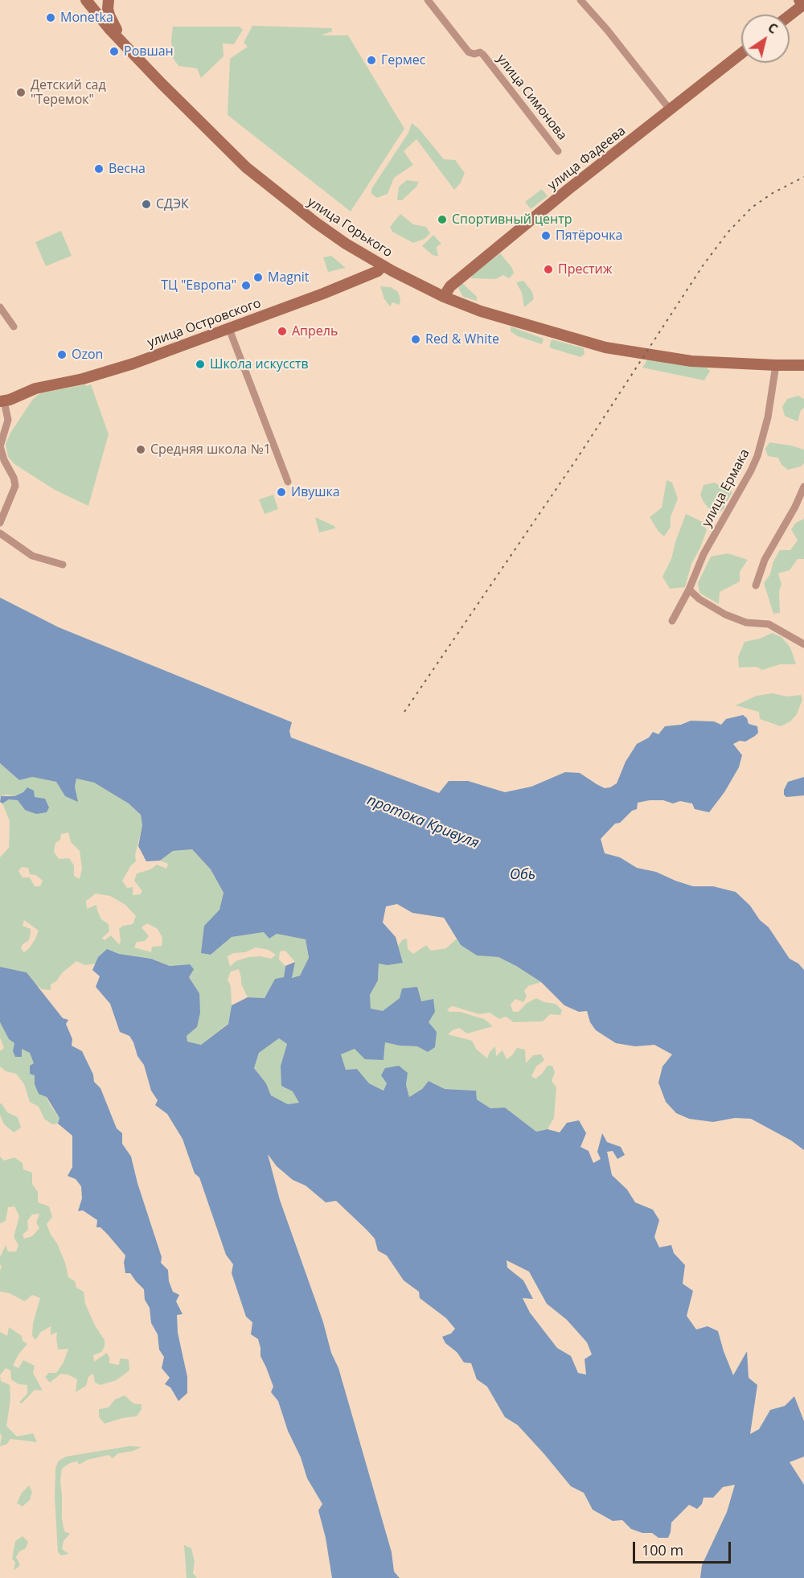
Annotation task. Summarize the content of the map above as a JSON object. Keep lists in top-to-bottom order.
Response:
{
  "streets": {
    "street": [
      "улица Симонова",
      "улица Фадеева",
      "улица Горького",
      "улица Островского",
      "улица Ермака"
    ]
  },
  "crossings": [
    ["улица Фадеева", "улица Горького"],
    ["улица Горького", "улица Островского"],
    ["улица Горького", "улица Ермака"]
  ],
  "water": ["протока Кривуля", "Обь"],
  "places": [
    "Monetka",
    "Ровшан",
    "Гермес",
    "Детский сад \"Теремок\"",
    "Весна",
    "СДЭК",
    "Спортивный центр",
    "Пятёрочка",
    "Престиж",
    "Magnit",
    "ТЦ \"Европа\"",
    "Апрель",
    "Red & White",
    "Ozon",
    "Школа искусств",
    "Средняя школа №1",
    "Ивушка"
  ],
  "scale_bar": "100 m",
  "north": "top right"
}
